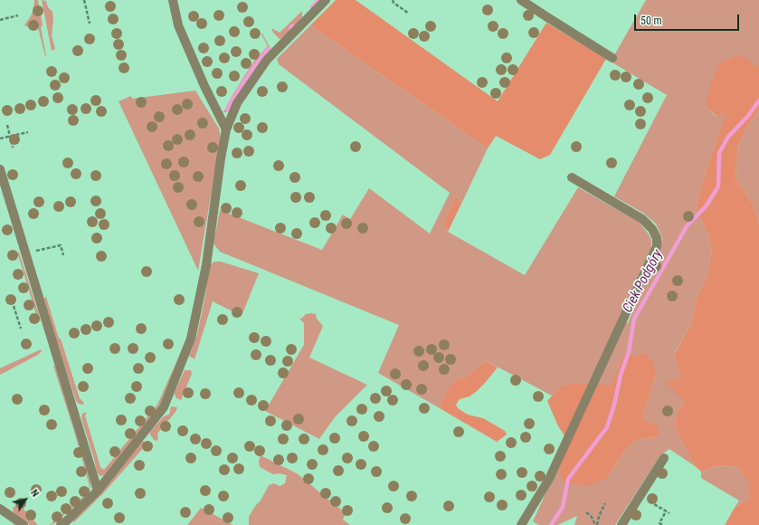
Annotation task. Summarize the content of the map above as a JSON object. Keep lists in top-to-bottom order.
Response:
{
  "water": ["Ciek Podgóry"],
  "scale_bar": "50 m",
  "north": "top right"
}
